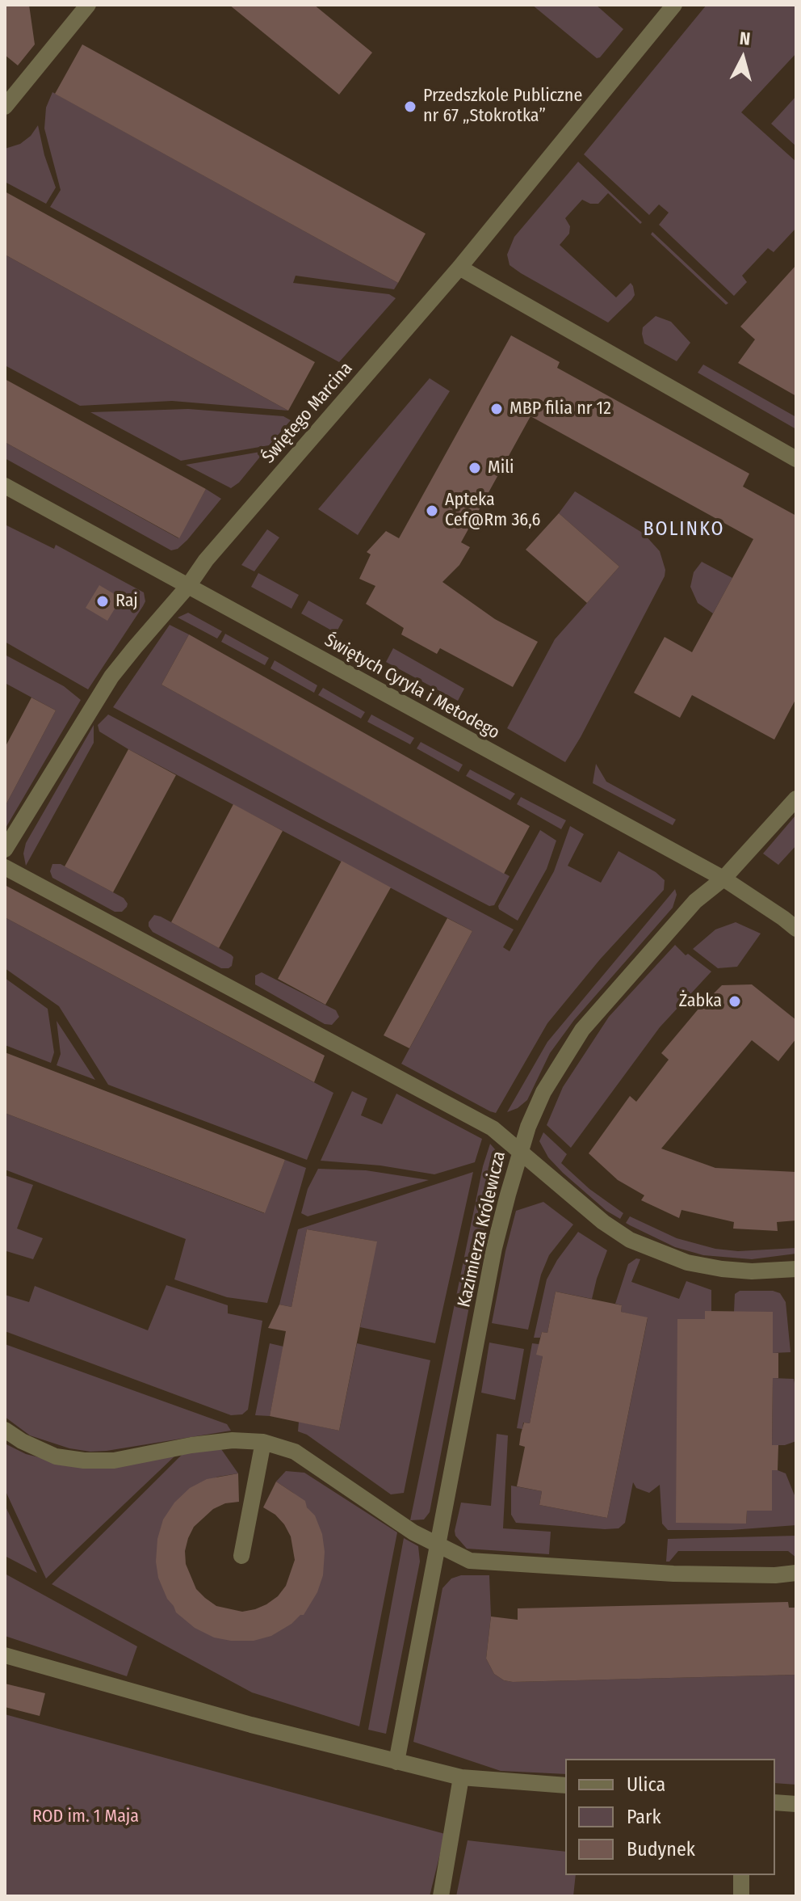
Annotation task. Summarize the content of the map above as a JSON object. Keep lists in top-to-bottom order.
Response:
{
  "streets": {
    "street": ["Świętego Marcina", "Świętych Cyryla i Metodego", "Kazimierza Królewicza"]
  },
  "crossings": [
    ["Świętego Marcina", "Świętych Cyryla i Metodego"],
    ["Świętych Cyryla i Metodego", "Kazimierza Królewicza"]
  ],
  "districts": ["BOLINKO"],
  "parks": ["ROD im. 1 Maja"],
  "places": [
    "Przedszkole Publiczne nr 67 „Stokrotka”",
    "MBP filia nr 12",
    "Mili",
    "Apteka Cef@Rm 36,6",
    "Raj",
    "Żabka"
  ],
  "legend": ["Ulica", "Park", "Budynek"],
  "north": "top"
}
